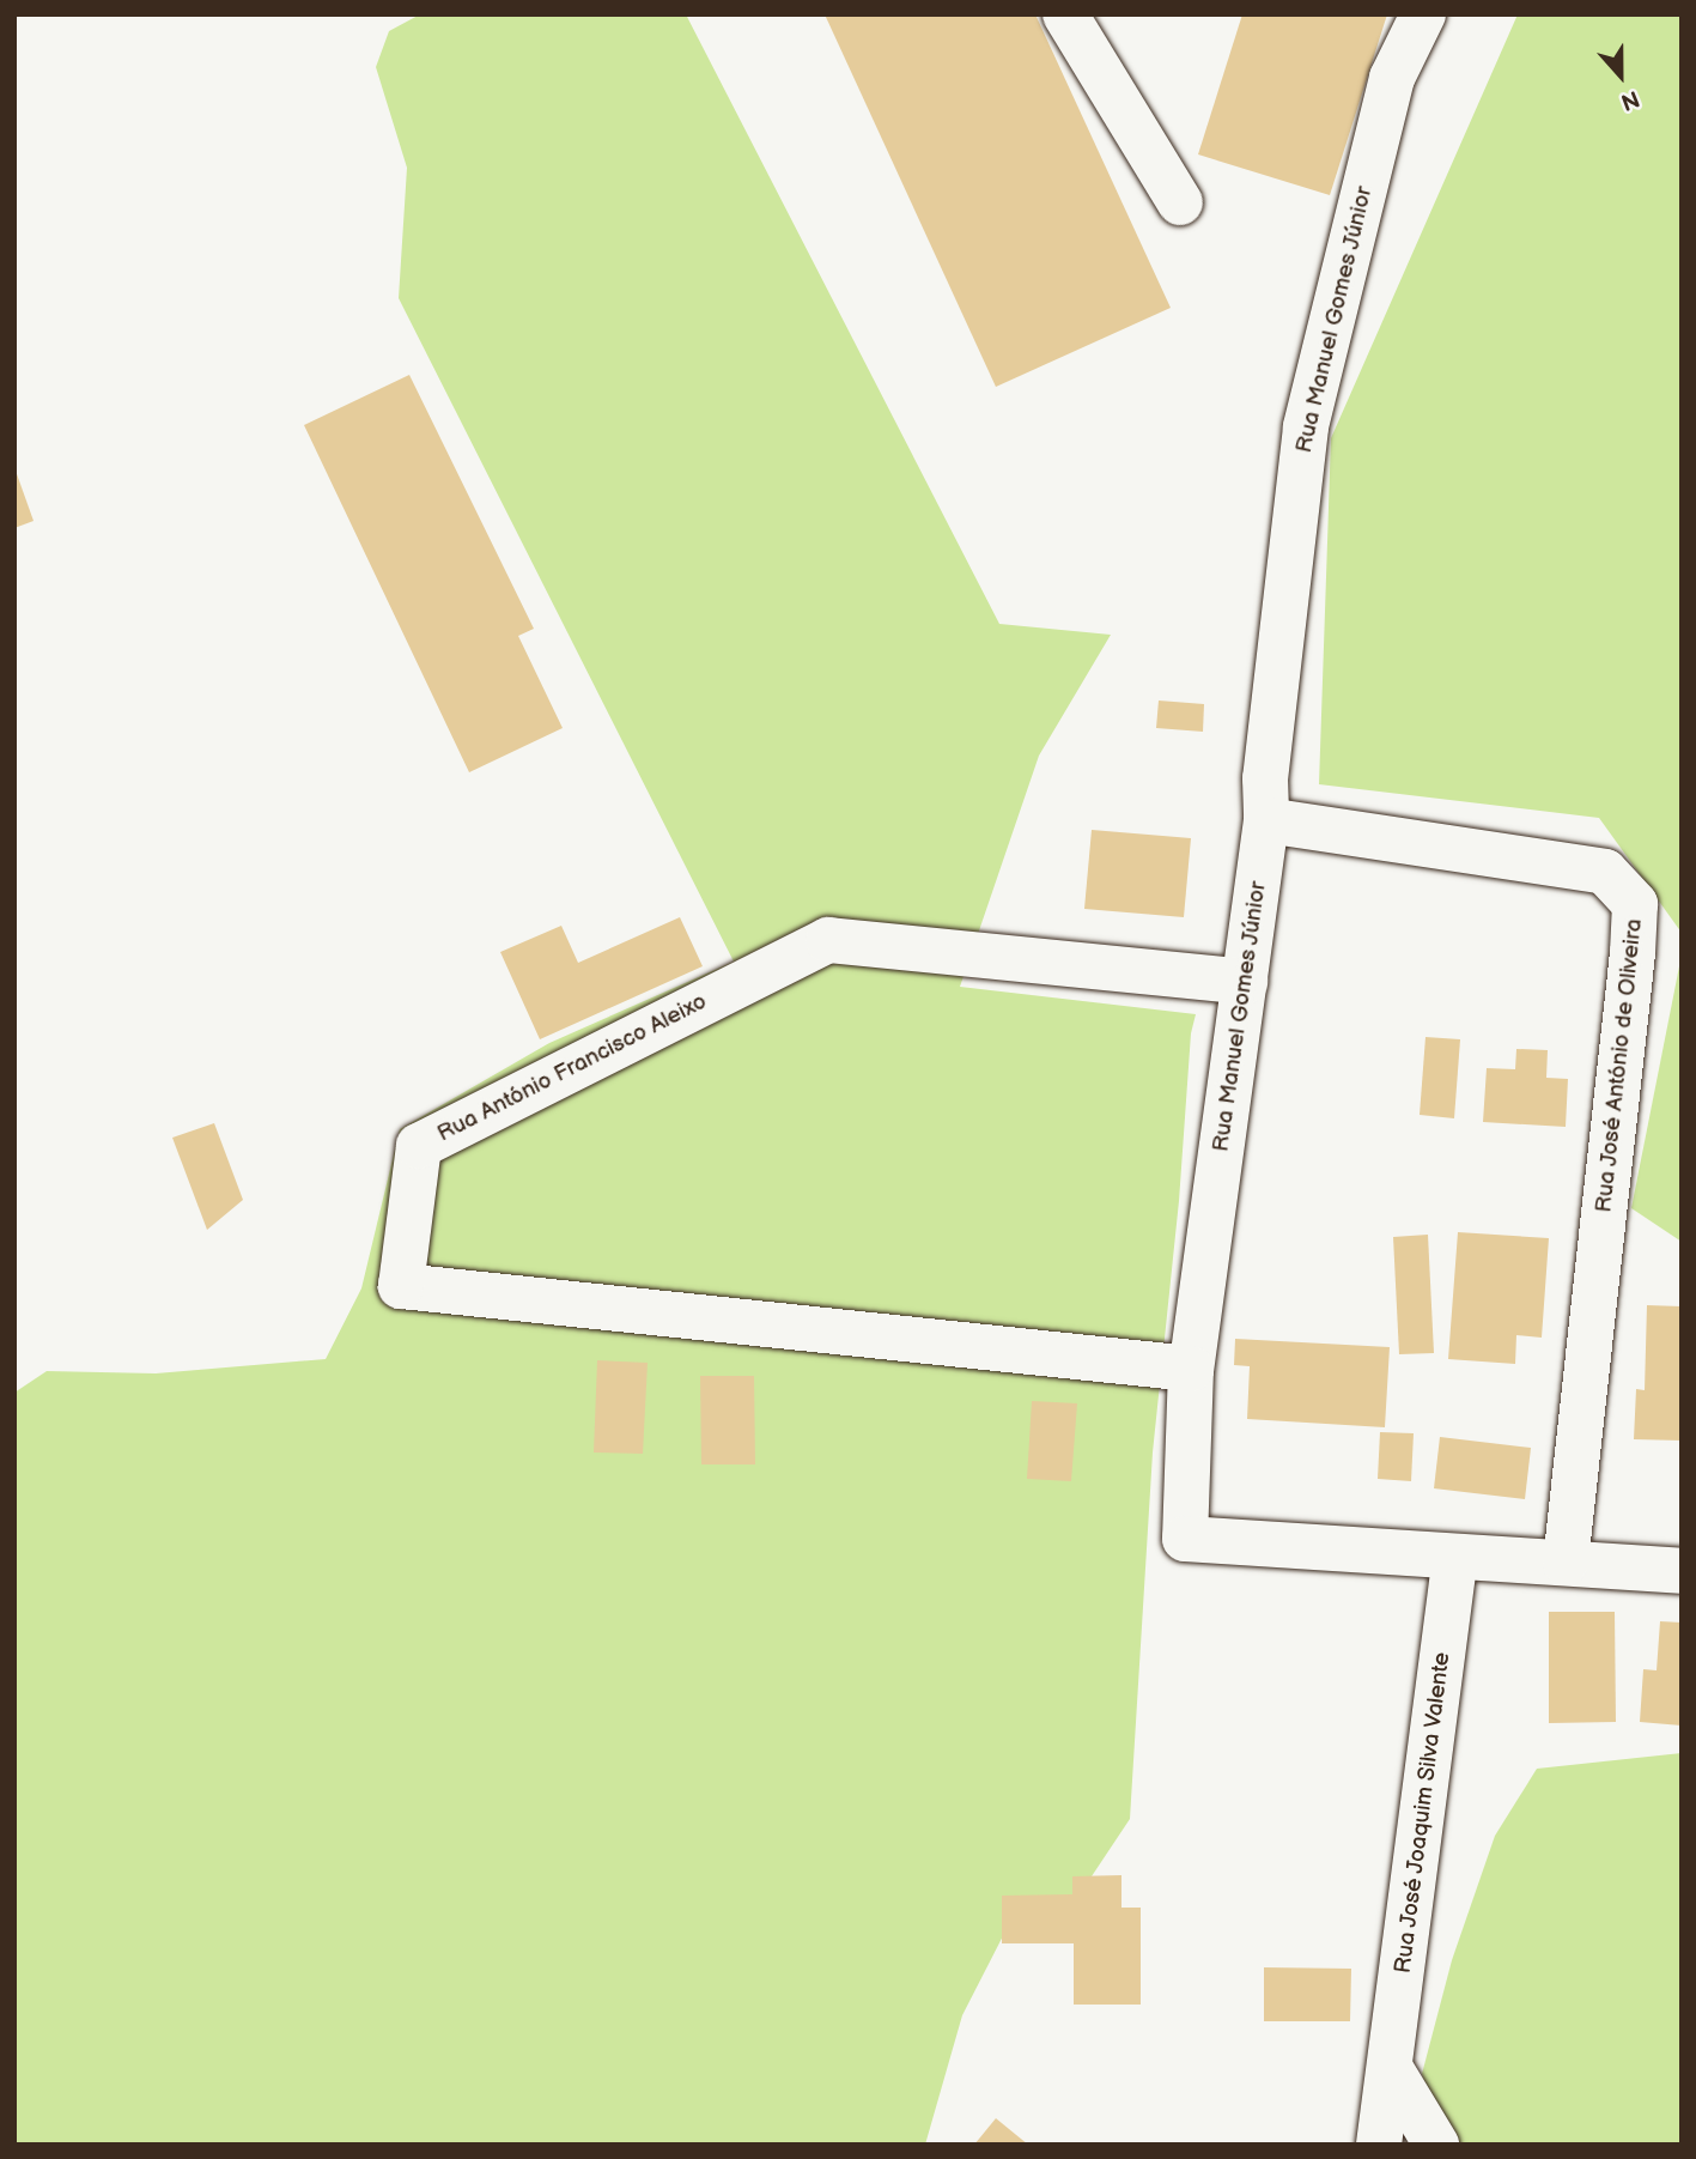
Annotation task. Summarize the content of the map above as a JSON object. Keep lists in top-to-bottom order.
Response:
{
  "streets": {
    "street": [
      "Rua Manuel Gomes Júnior",
      "Rua José António de Oliveira",
      "Rua António Francisco Aleixo",
      "Rua José Joaquim Silva Valente"
    ]
  },
  "crossings": [
    ["Rua Manuel Gomes Júnior", "Rua José António de Oliveira"],
    ["Rua Manuel Gomes Júnior", "Rua António Francisco Aleixo"],
    ["Rua Manuel Gomes Júnior", "Rua José Joaquim Silva Valente"]
  ],
  "north": "bottom"
}
